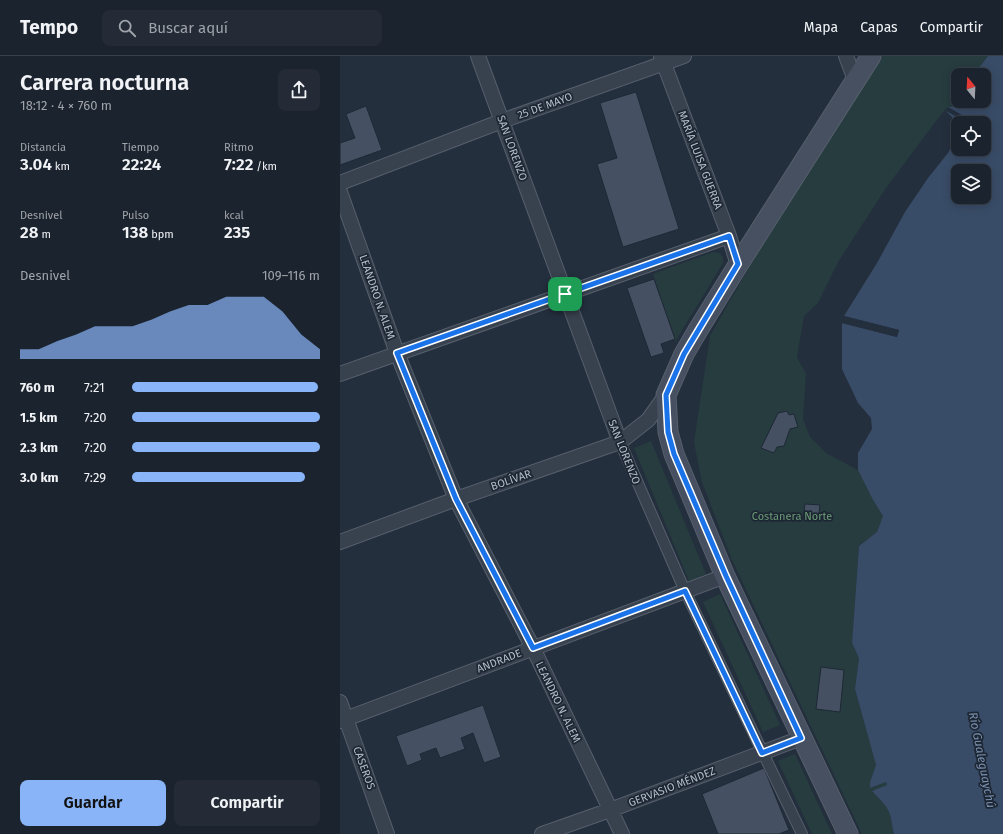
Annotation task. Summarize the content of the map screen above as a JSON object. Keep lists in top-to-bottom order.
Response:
{
  "streets": {
    "street": [
      "25 DE MAYO",
      "SAN LORENZO",
      "MARÍA LUISA GUERRA",
      "LEANDRO N. ALEM",
      "BOLÍVAR",
      "ANDRADE",
      "CASEROS",
      "GERVASIO MÉNDEZ"
    ]
  },
  "crossings": [
    ["25 DE MAYO", "SAN LORENZO"],
    ["25 DE MAYO", "MARÍA LUISA GUERRA"],
    ["SAN LORENZO", "BOLÍVAR"],
    ["SAN LORENZO", "ANDRADE"],
    ["SAN LORENZO", "GERVASIO MÉNDEZ"],
    ["LEANDRO N. ALEM", "BOLÍVAR"],
    ["LEANDRO N. ALEM", "ANDRADE"],
    ["LEANDRO N. ALEM", "GERVASIO MÉNDEZ"],
    ["ANDRADE", "CASEROS"]
  ],
  "water": ["Río Gualeguaychú"],
  "parks": ["Costanera Norte"],
  "north": "top",
  "page": {
    "header": "Tempo",
    "search": "Buscar aquí",
    "nav": ["Mapa", "Capas", "Compartir"],
    "heading": ["Carrera nocturna", "18:12 · 4 × 760 m"],
    "stats": [
      ["Distancia", "3.04 km"],
      ["Tiempo", "22:24"],
      ["Ritmo", "7:22 /km"],
      ["Desnivel", "28 m"],
      ["Pulso", "138 bpm"],
      ["kcal", "235"]
    ],
    "chart": ["Desnivel", "109–116 m"],
    "list": [
      {
        "name": "760 m",
        "note": "7:21"
      },
      {
        "name": "1.5 km",
        "note": "7:20"
      },
      {
        "name": "2.3 km",
        "note": "7:20"
      },
      {
        "name": "3.0 km",
        "note": "7:29"
      }
    ],
    "buttons": ["Guardar", "Compartir"]
  }
}
